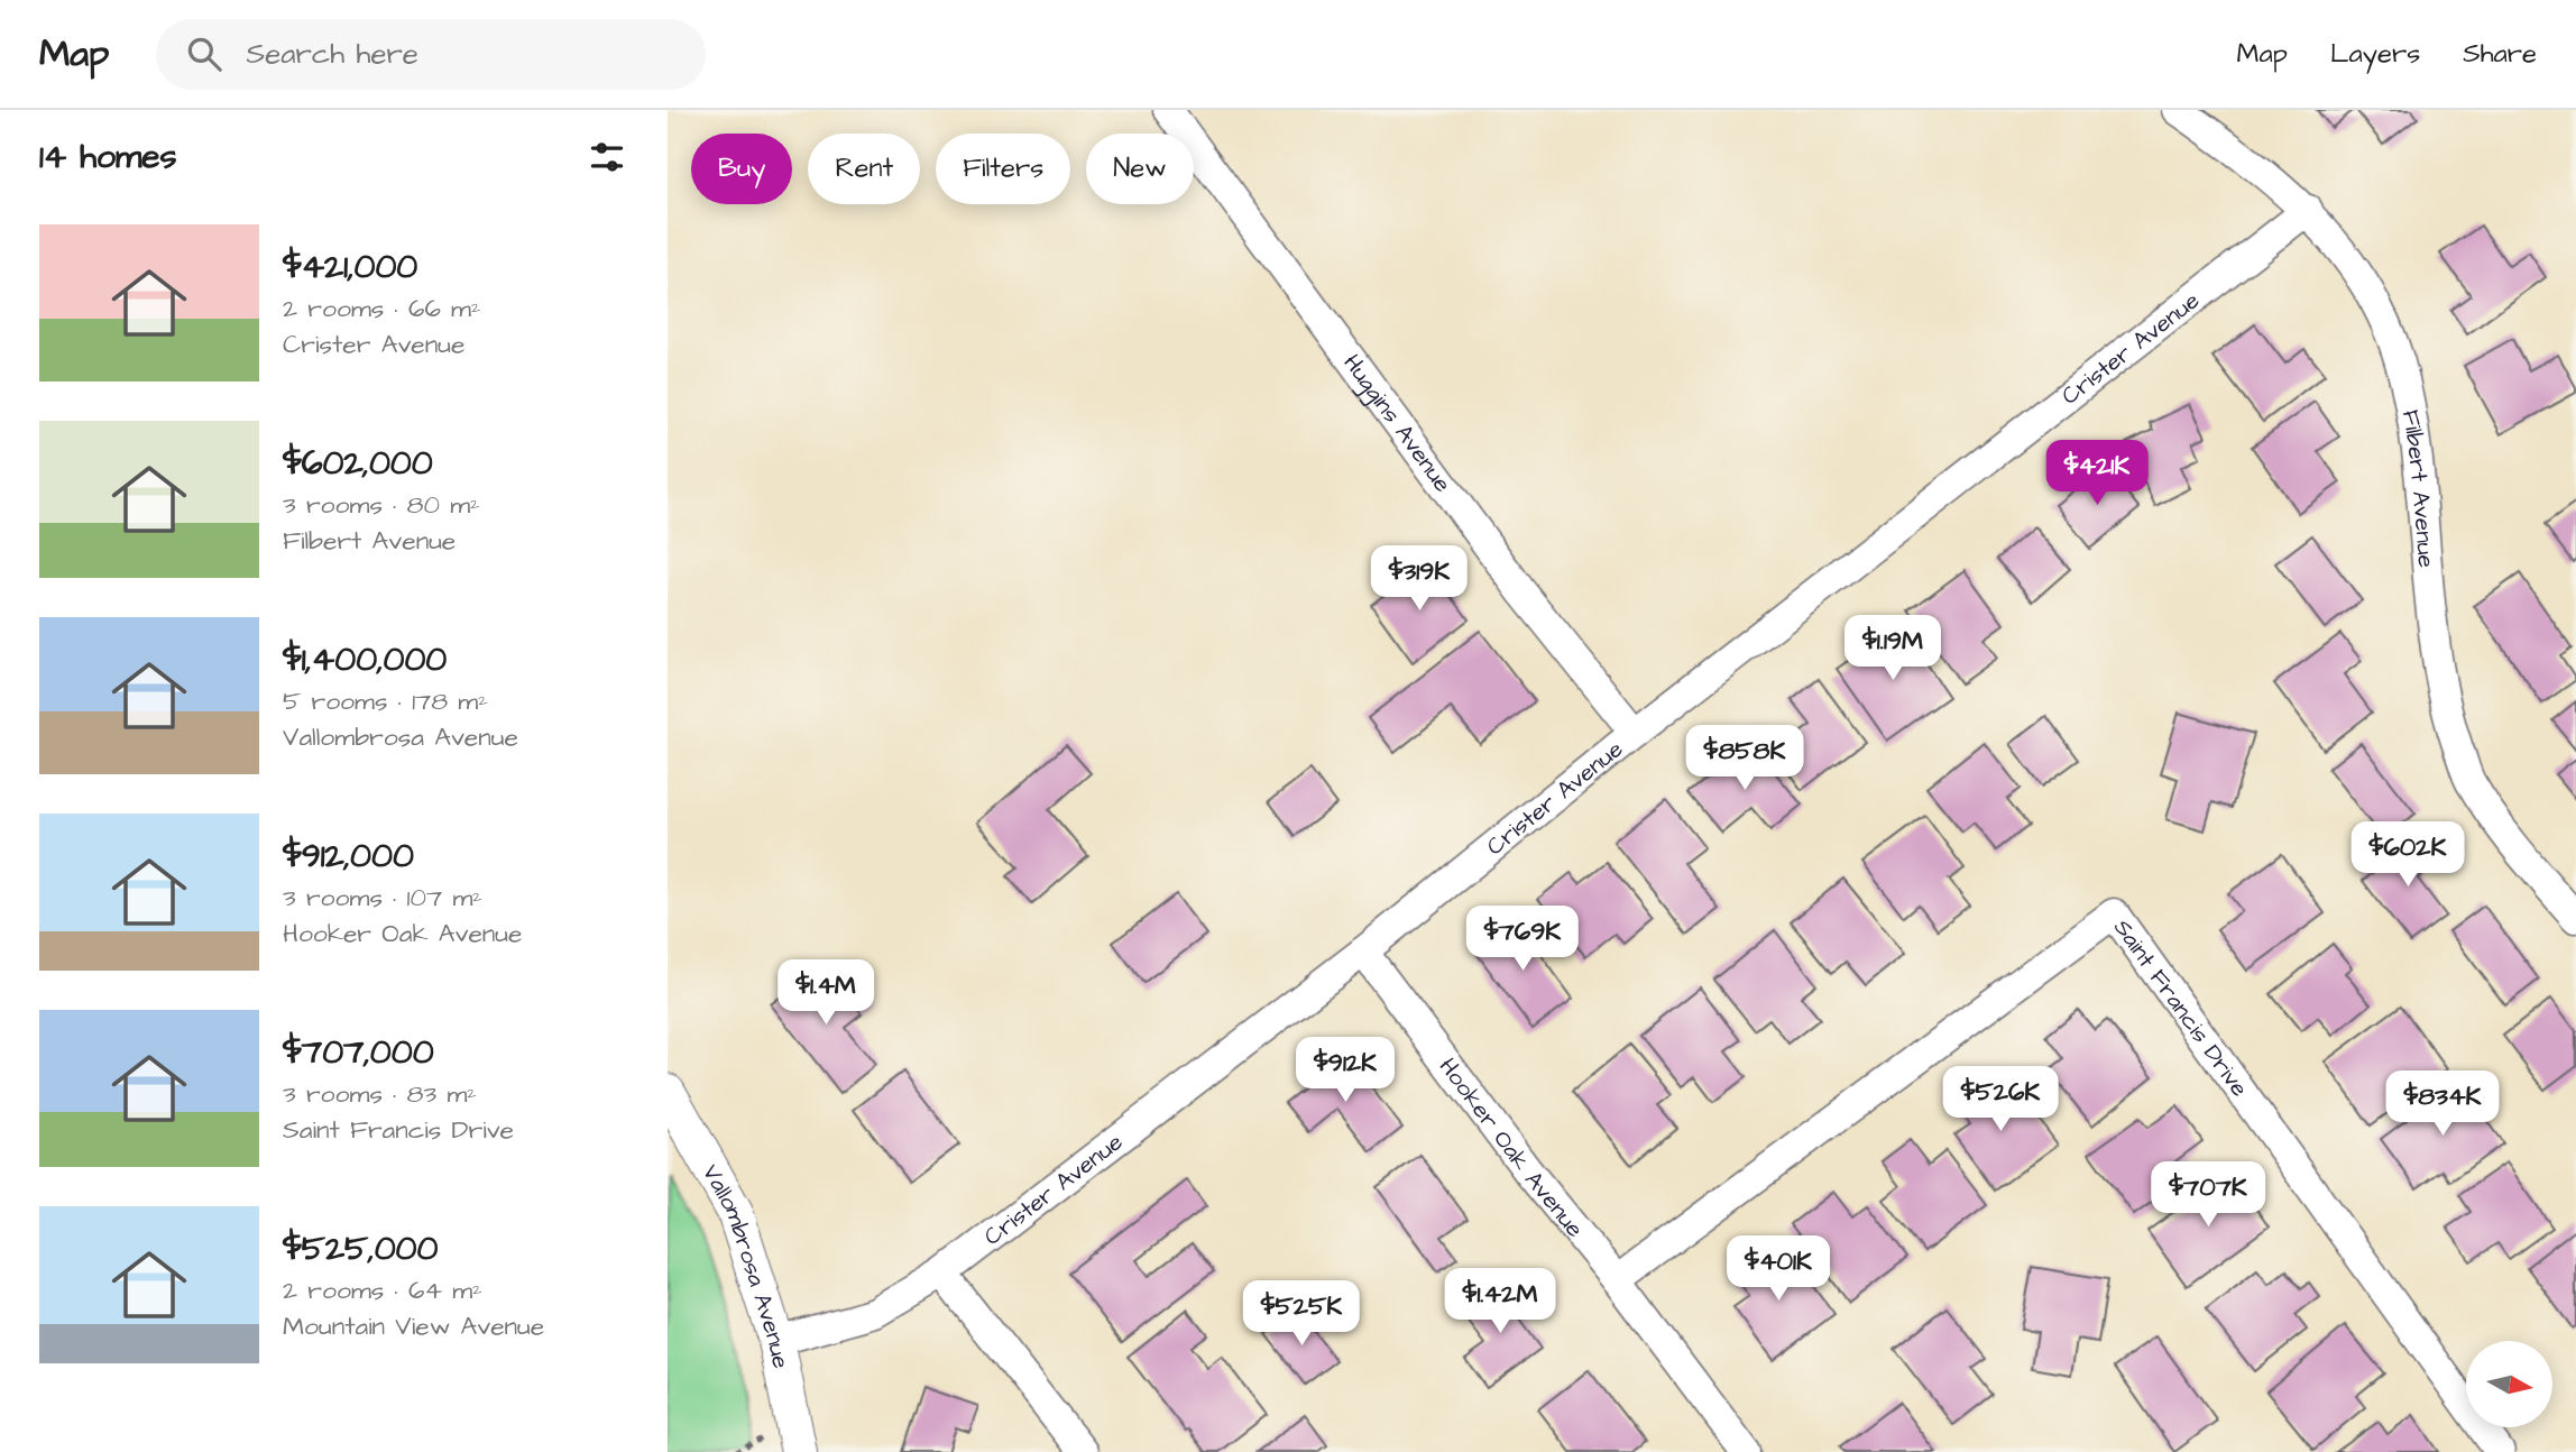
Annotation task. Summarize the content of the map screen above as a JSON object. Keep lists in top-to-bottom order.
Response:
{
  "streets": {
    "street": [
      "Crister Avenue",
      "Huggins Avenue",
      "Filbert Avenue",
      "Saint Francis Drive",
      "Hooker Oak Avenue",
      "Vallombrosa Avenue"
    ]
  },
  "crossings": [
    ["Crister Avenue", "Huggins Avenue"],
    ["Crister Avenue", "Filbert Avenue"],
    ["Crister Avenue", "Hooker Oak Avenue"],
    ["Crister Avenue", "Vallombrosa Avenue"],
    ["Saint Francis Drive", "Hooker Oak Avenue"]
  ],
  "north": "right",
  "page": {
    "header": "Map",
    "search": "Search here",
    "nav": ["Map", "Layers", "Share"],
    "heading": "14 homes",
    "chip": [
      "Buy",
      "Rent",
      "Filters",
      "New"
    ],
    "list": [
      {
        "name": "$421,000",
        "note": "2 rooms · 66 m² · Crister Avenue"
      },
      {
        "name": "$602,000",
        "note": "3 rooms · 80 m² · Filbert Avenue"
      },
      {
        "name": "$1,400,000",
        "note": "5 rooms · 178 m² · Vallombrosa Avenue"
      },
      {
        "name": "$912,000",
        "note": "3 rooms · 107 m² · Hooker Oak Avenue"
      },
      {
        "name": "$707,000",
        "note": "3 rooms · 83 m² · Saint Francis Drive"
      },
      {
        "name": "$525,000",
        "note": "2 rooms · 64 m² · Mountain View Avenue"
      }
    ],
    "price": [
      "$421K",
      "$319K",
      "$1.19M",
      "$858K",
      "$602K",
      "$769K",
      "$1.4M",
      "$912K",
      "$526K",
      "$834K",
      "$707K",
      "$401K",
      "$1.42M",
      "$525K"
    ]
  }
}
